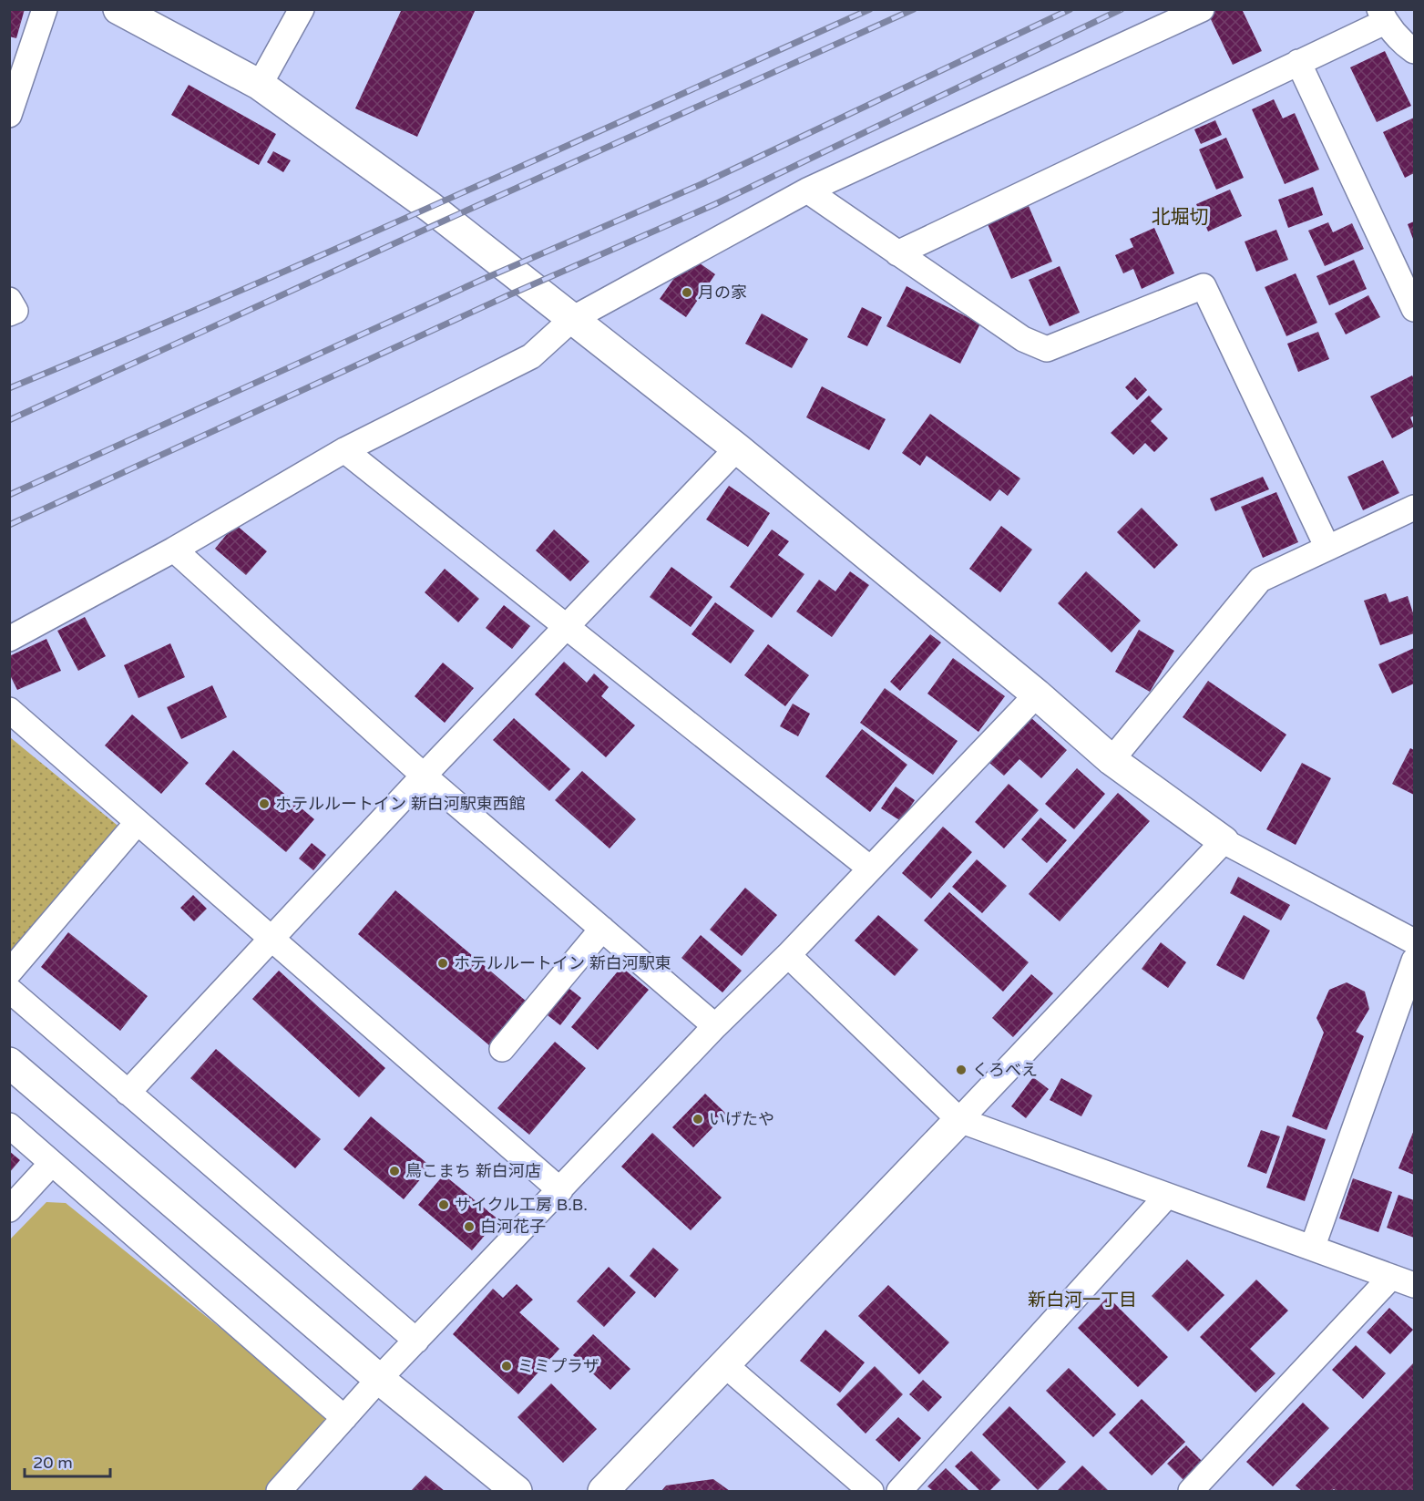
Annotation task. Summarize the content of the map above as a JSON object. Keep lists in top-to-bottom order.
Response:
{
  "districts": ["北堀切", "新白河一丁目"],
  "places": [
    "月の家",
    "ホテルルートイン 新白河駅東西館",
    "ホテルルートイン 新白河駅東",
    "くろべえ",
    "いげたや",
    "鳥こまち 新白河店",
    "サイクル工房 B.B.",
    "白河花子",
    "ミミプラザ"
  ],
  "scale_bar": "20 m"
}
